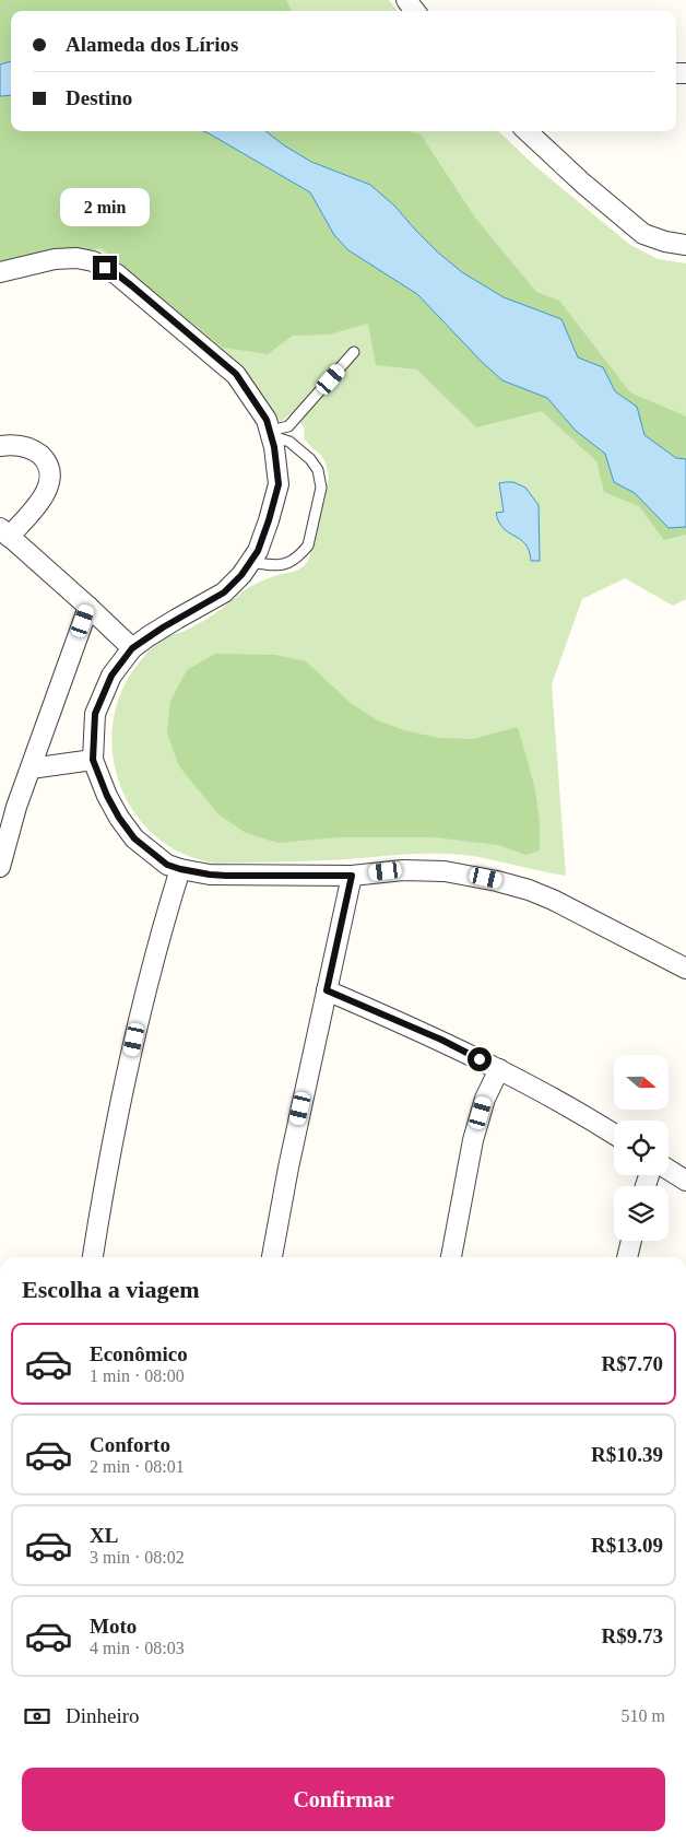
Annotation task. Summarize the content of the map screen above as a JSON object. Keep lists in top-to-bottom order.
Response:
{
  "north": "right",
  "page": {
    "banner": ["Alameda dos Lírios", "Destino"],
    "bubble": "2 min",
    "heading": "Escolha a viagem",
    "list": [
      {
        "name": "Econômico",
        "note": "1 min · 08:00",
        "value": "R$7.70"
      },
      {
        "name": "Conforto",
        "note": "2 min · 08:01",
        "value": "R$10.39"
      },
      {
        "name": "XL",
        "note": "3 min · 08:02",
        "value": "R$13.09"
      },
      {
        "name": "Moto",
        "note": "4 min · 08:03",
        "value": "R$9.73"
      }
    ],
    "pay": ["Dinheiro", "510 m"],
    "buttons": "Confirmar"
  }
}
